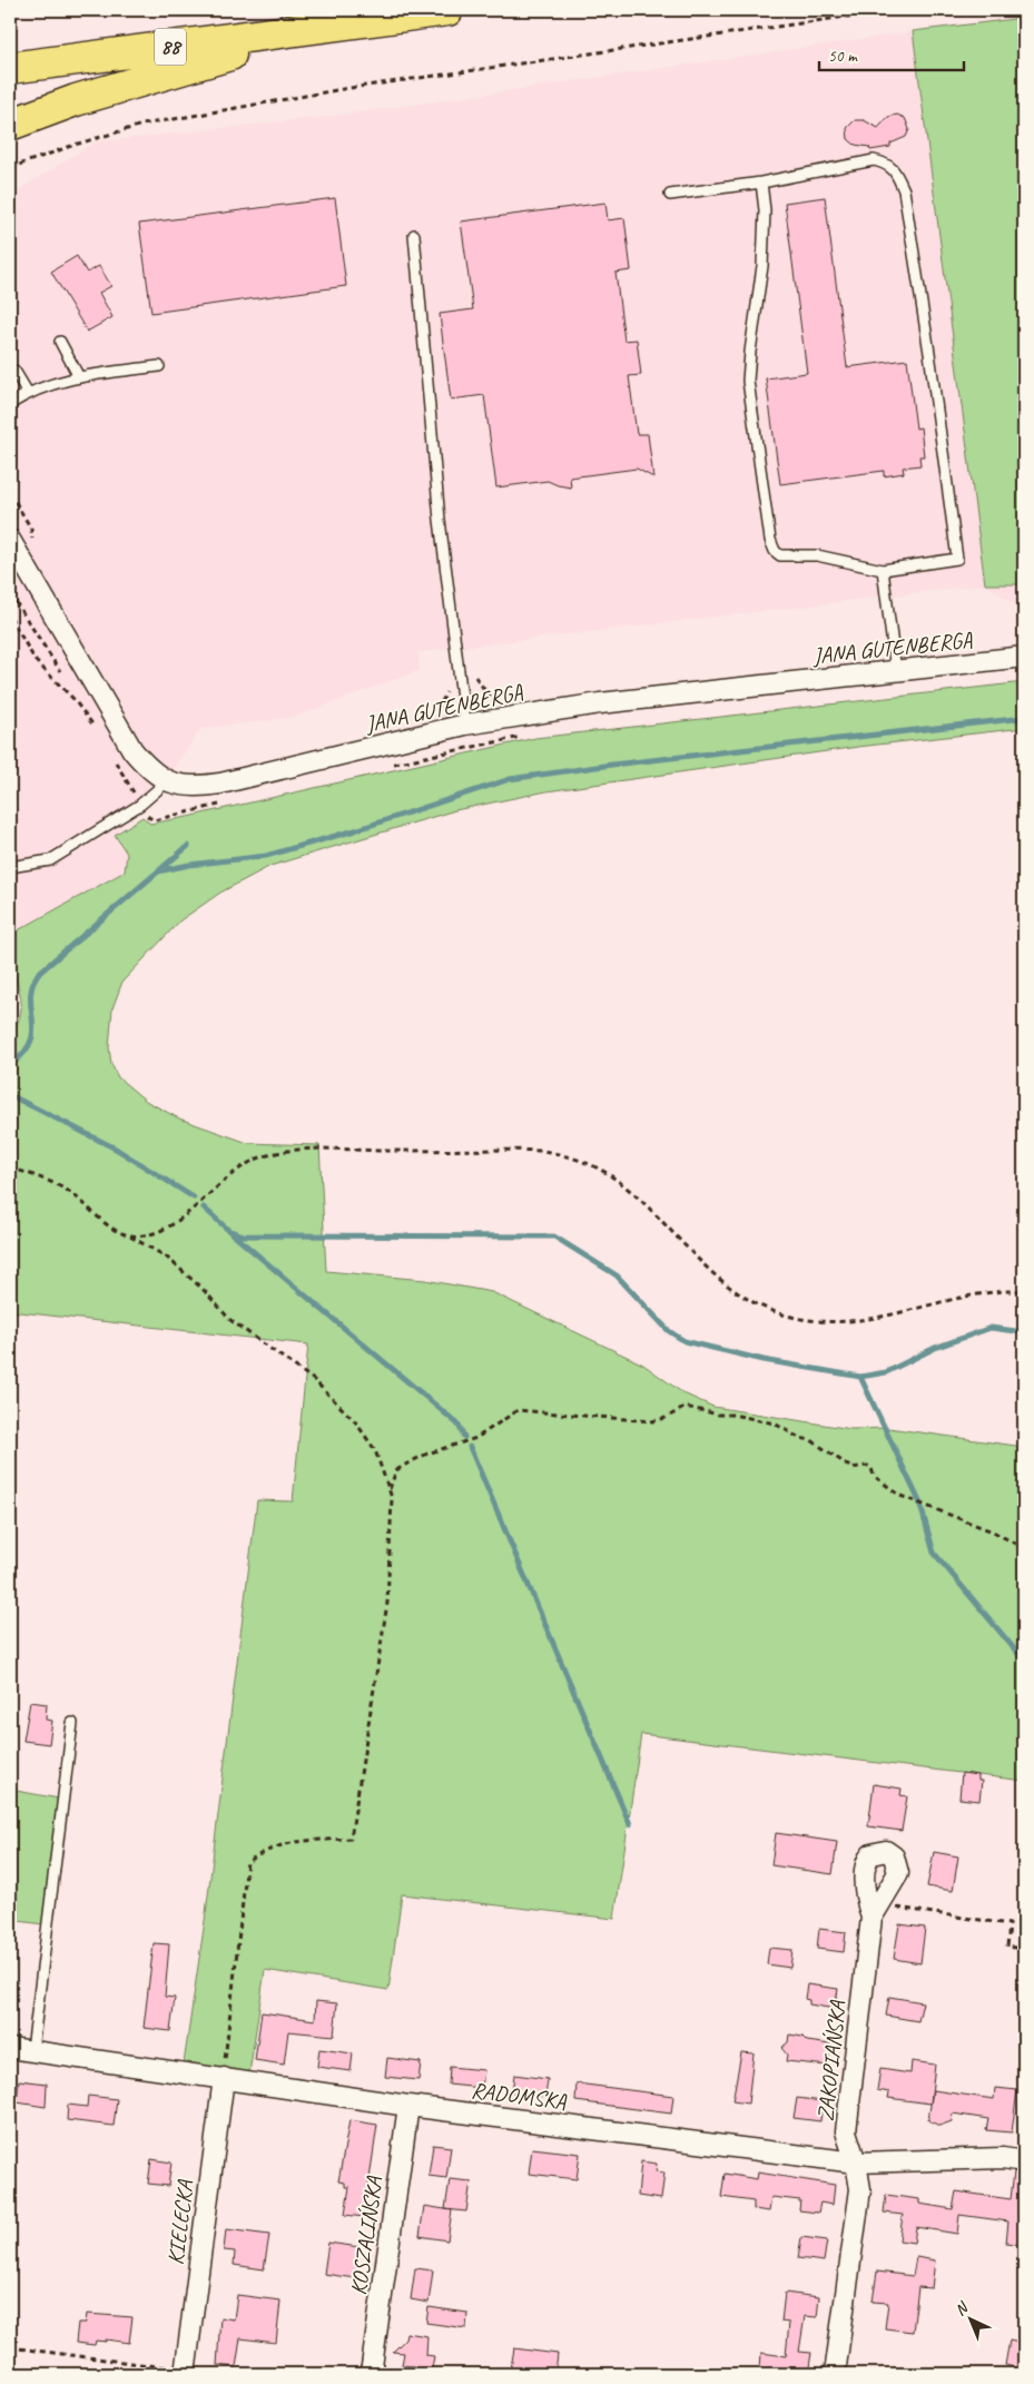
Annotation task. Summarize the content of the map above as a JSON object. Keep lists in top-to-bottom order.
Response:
{
  "streets": {
    "main road": ["88"],
    "street": [
      "JANA GUTENBERGA",
      "ZAKOPIAŃSKA",
      "RADOMSKA",
      "KIELECKA",
      "KOSZALIŃSKA"
    ]
  },
  "crossings": [
    ["ZAKOPIAŃSKA", "RADOMSKA"],
    ["RADOMSKA", "KIELECKA"],
    ["RADOMSKA", "KOSZALIŃSKA"]
  ],
  "scale_bar": "50 m",
  "north": "top left"
}
